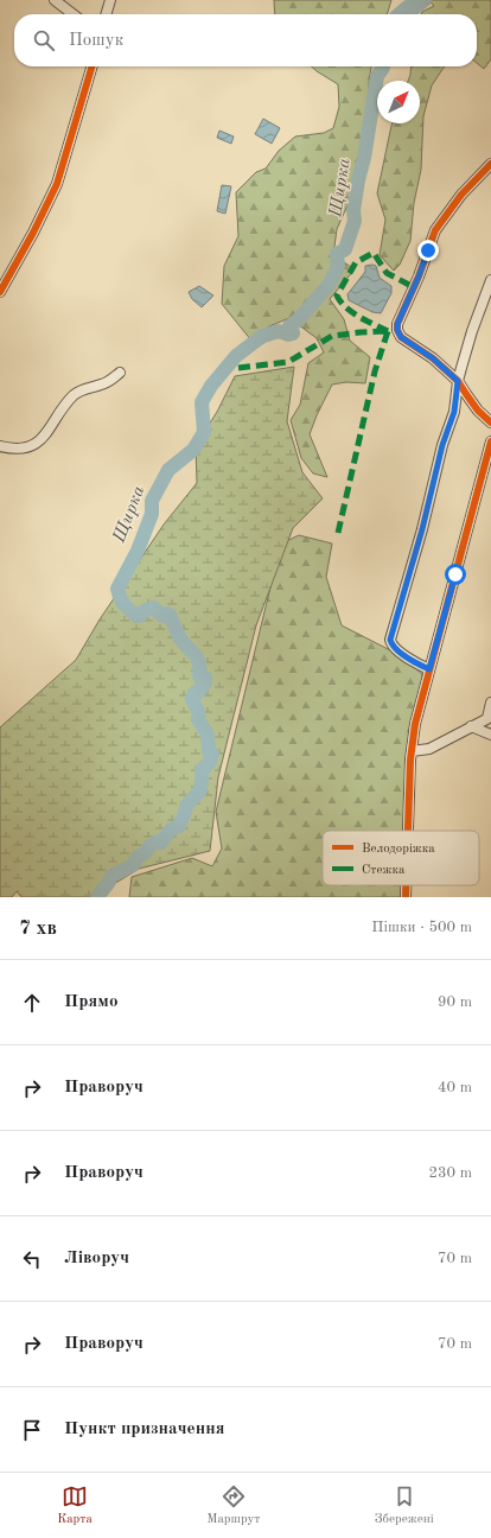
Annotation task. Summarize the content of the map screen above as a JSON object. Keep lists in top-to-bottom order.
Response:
{
  "water": ["Щирка"],
  "legend": ["Велодоріжка", "Стежка"],
  "north": "top right",
  "page": {
    "search": "Пошук",
    "heading": ["7 хв", "Пішки · 500 m"],
    "list": [
      ["Прямо", "90 m"],
      ["Праворуч", "40 m"],
      ["Праворуч", "230 m"],
      ["Ліворуч", "70 m"],
      ["Праворуч", "70 m"],
      "Пункт призначення"
    ],
    "nav": ["Карта", "Маршрут", "Збережені"]
  }
}
